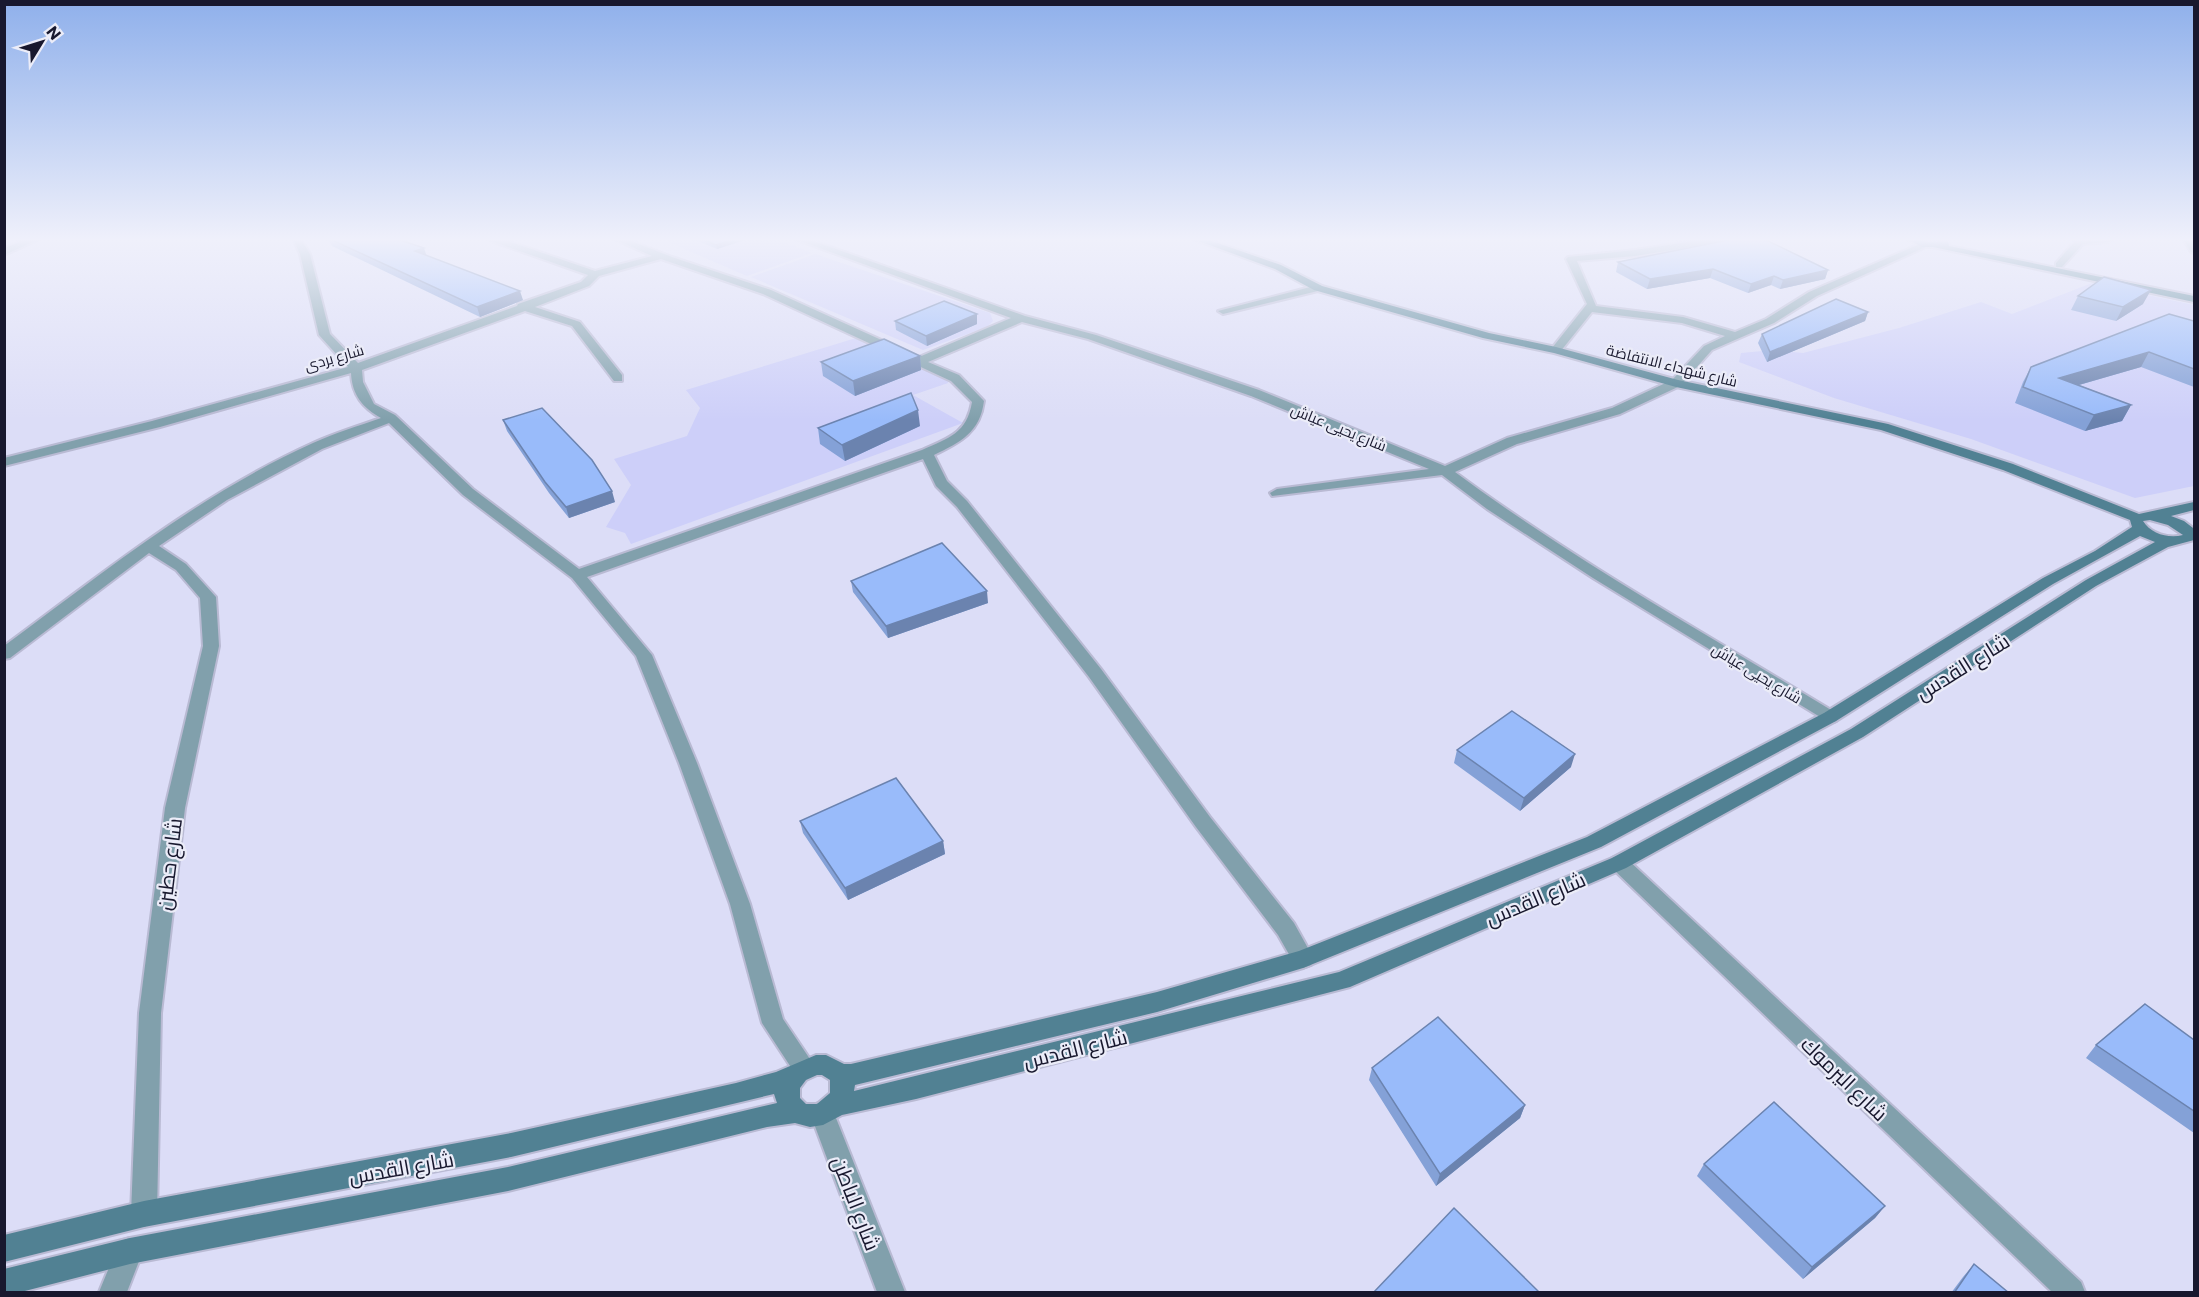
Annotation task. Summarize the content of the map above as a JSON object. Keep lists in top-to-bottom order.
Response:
{
  "streets": {
    "main road": ["شارع شهداء الانتفاضة", "شارع القدس"],
    "street": [
      "شارع بردى",
      "شارع يحيى عياش",
      "شارع حطين",
      "ِشارع اليرموك",
      "شارع الباطن"
    ]
  },
  "crossings": [
    ["شارع شهداء الانتفاضة", "شارع القدس"],
    ["شارع يحيى عياش", "شارع القدس"],
    ["شارع القدس", "شارع حطين"],
    ["شارع القدس", "ِشارع اليرموك"],
    ["شارع القدس", "شارع الباطن"]
  ],
  "north": "top right"
}
